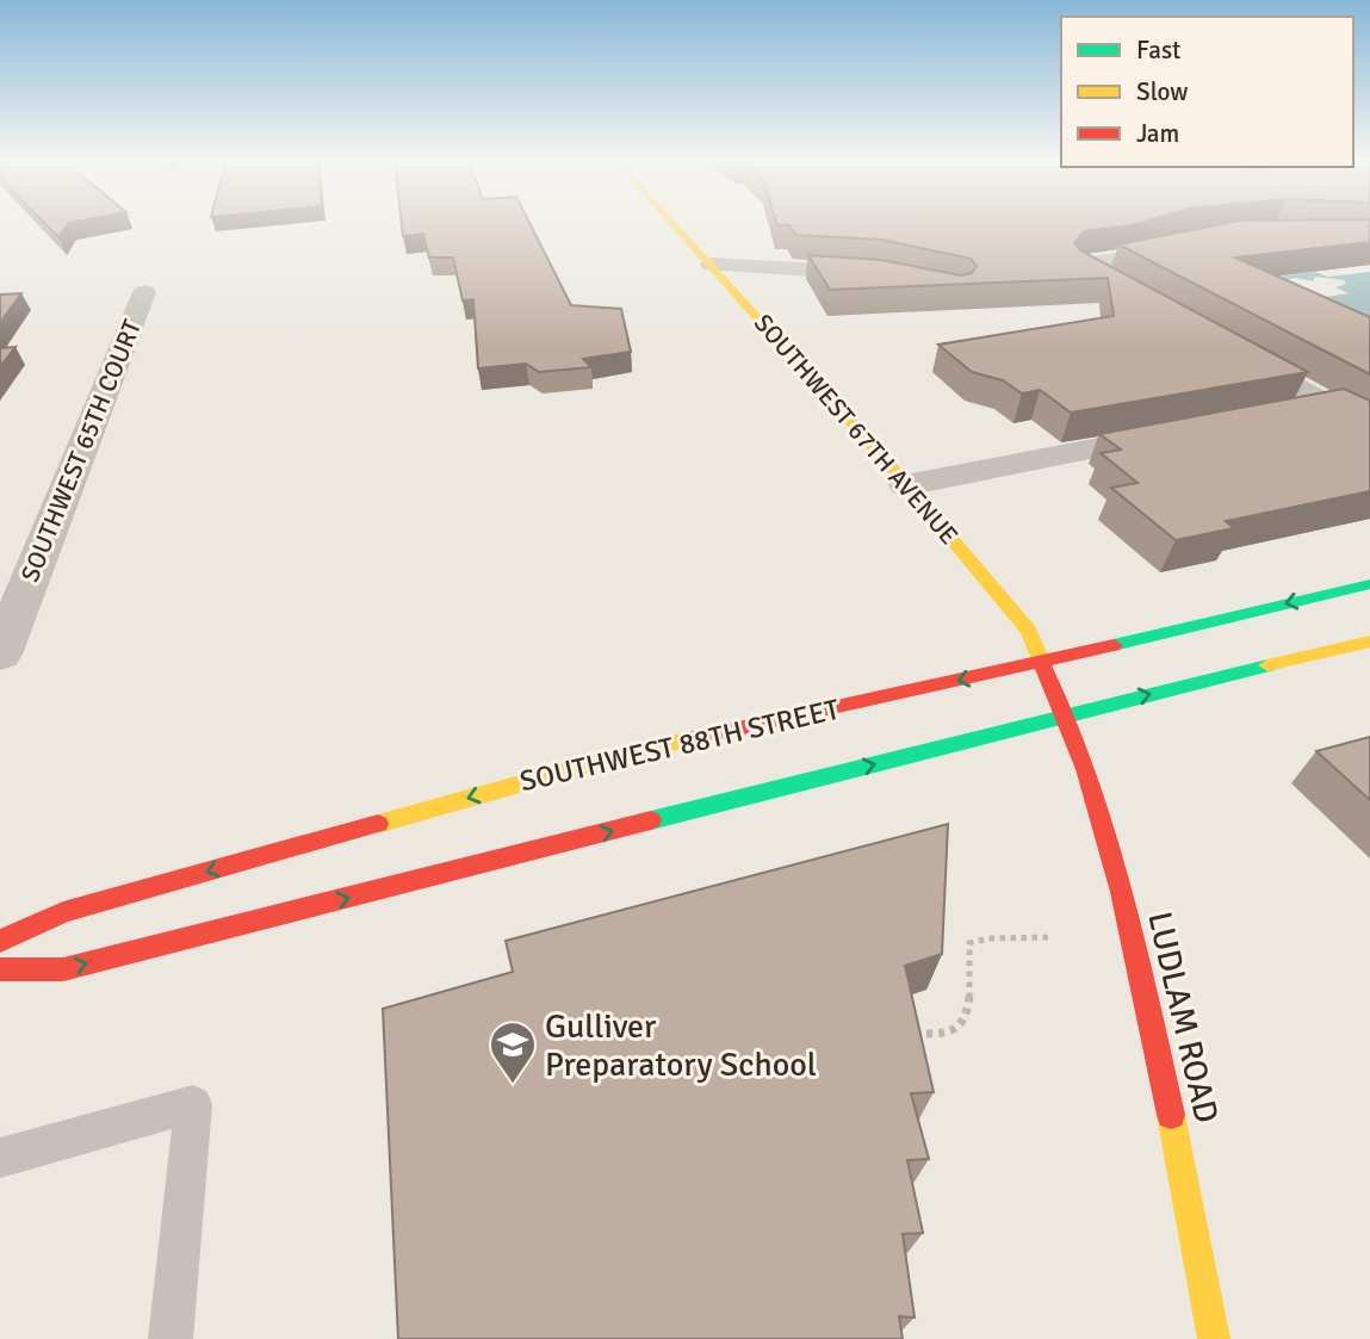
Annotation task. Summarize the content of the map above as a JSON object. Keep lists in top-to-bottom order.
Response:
{
  "streets": {
    "street": [
      "SOUTHWEST 67TH AVENUE",
      "SOUTHWEST 65TH COURT",
      "SOUTHWEST 88TH STREET",
      "LUDLAM ROAD"
    ]
  },
  "crossings": [
    ["SOUTHWEST 67TH AVENUE", "SOUTHWEST 88TH STREET"],
    ["SOUTHWEST 67TH AVENUE", "LUDLAM ROAD"],
    ["SOUTHWEST 88TH STREET", "LUDLAM ROAD"]
  ],
  "places": {
    "school or university": ["Gulliver Preparatory School"]
  },
  "legend": ["Fast", "Slow", "Jam"]
}
